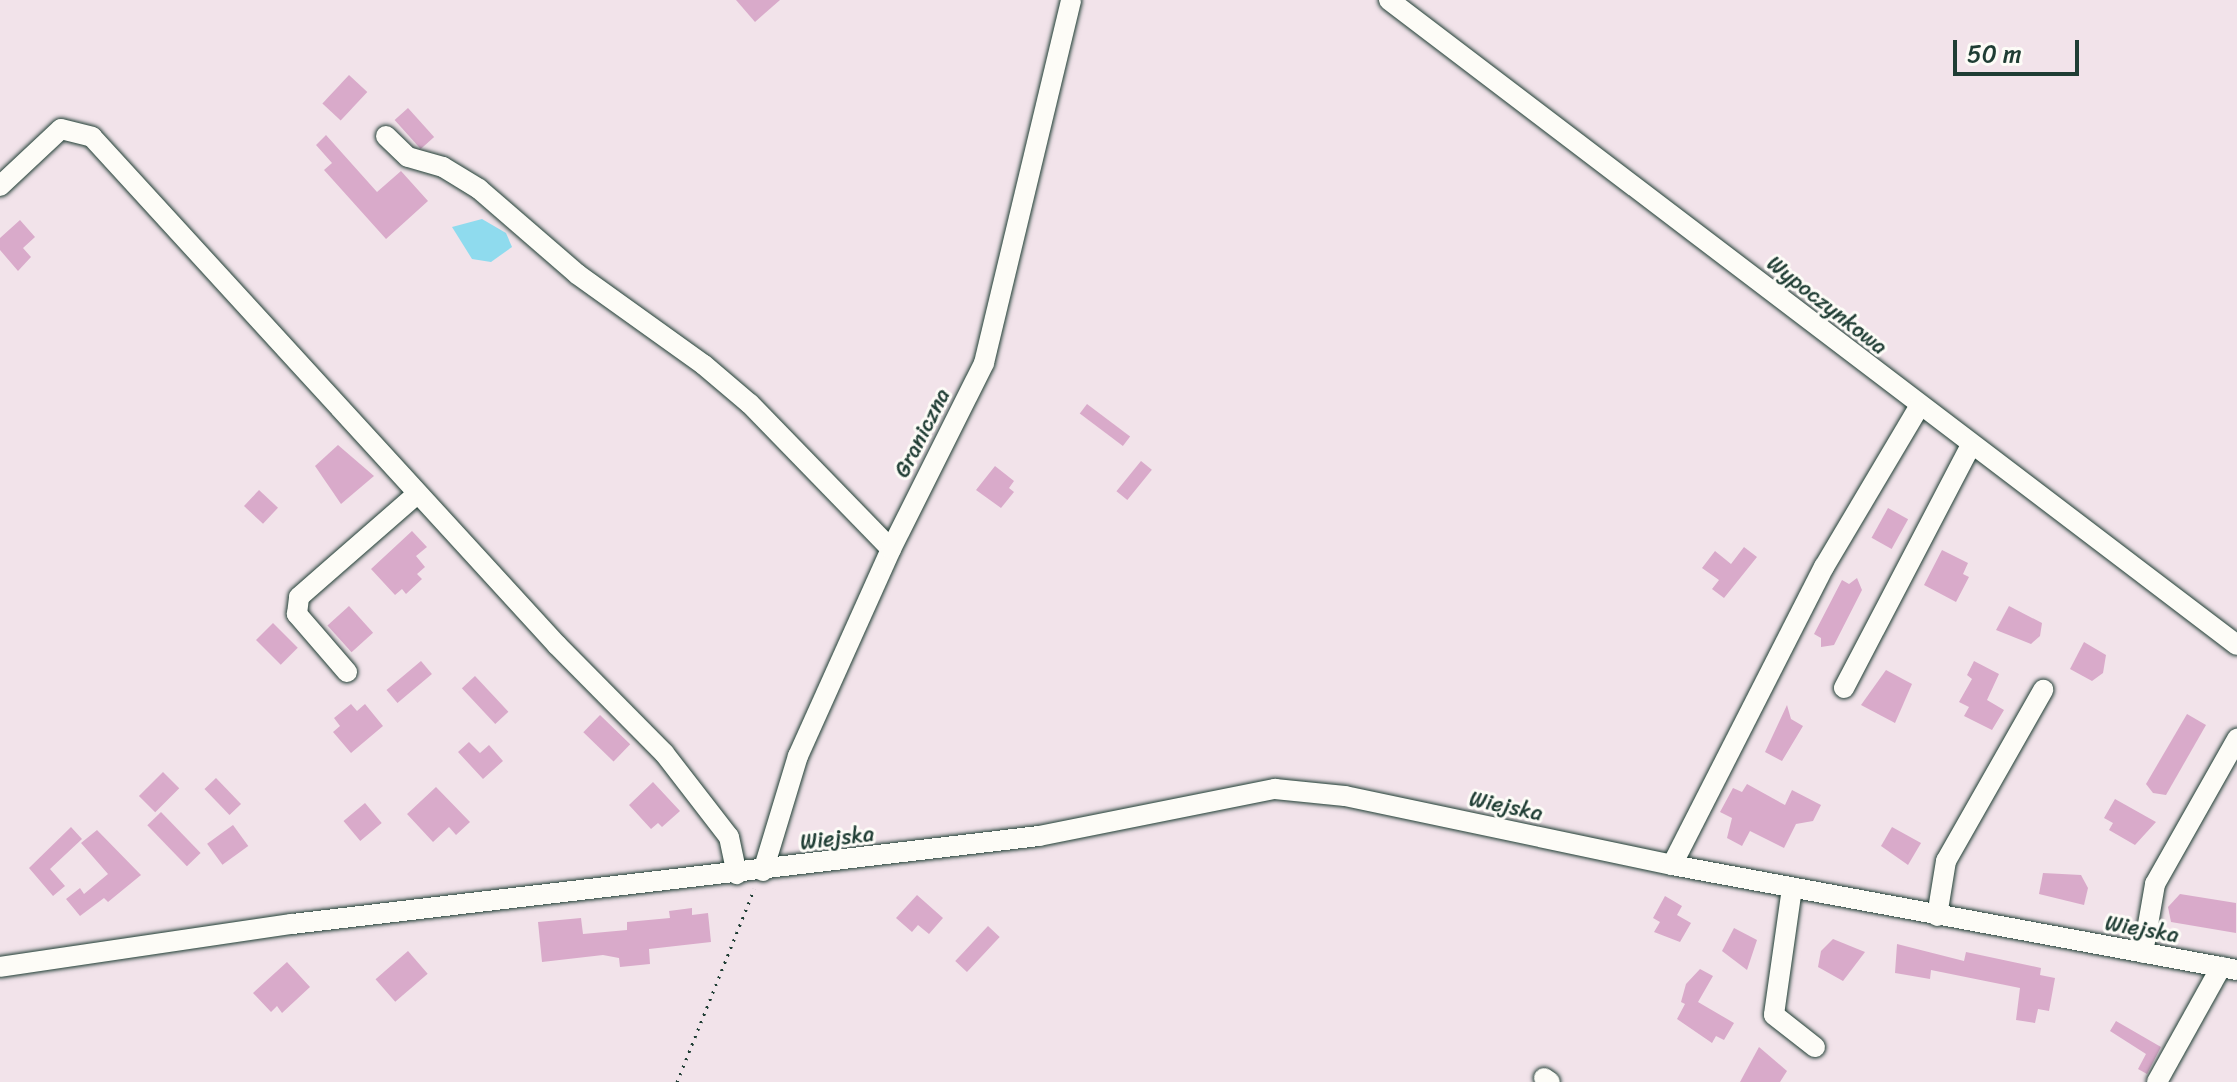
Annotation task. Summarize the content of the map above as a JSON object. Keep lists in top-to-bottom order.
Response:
{
  "streets": {
    "street": ["Wypoczynkowa", "Graniczna", "Wiejska"]
  },
  "crossings": [
    ["Graniczna", "Wiejska"]
  ],
  "scale_bar": "50 m"
}
